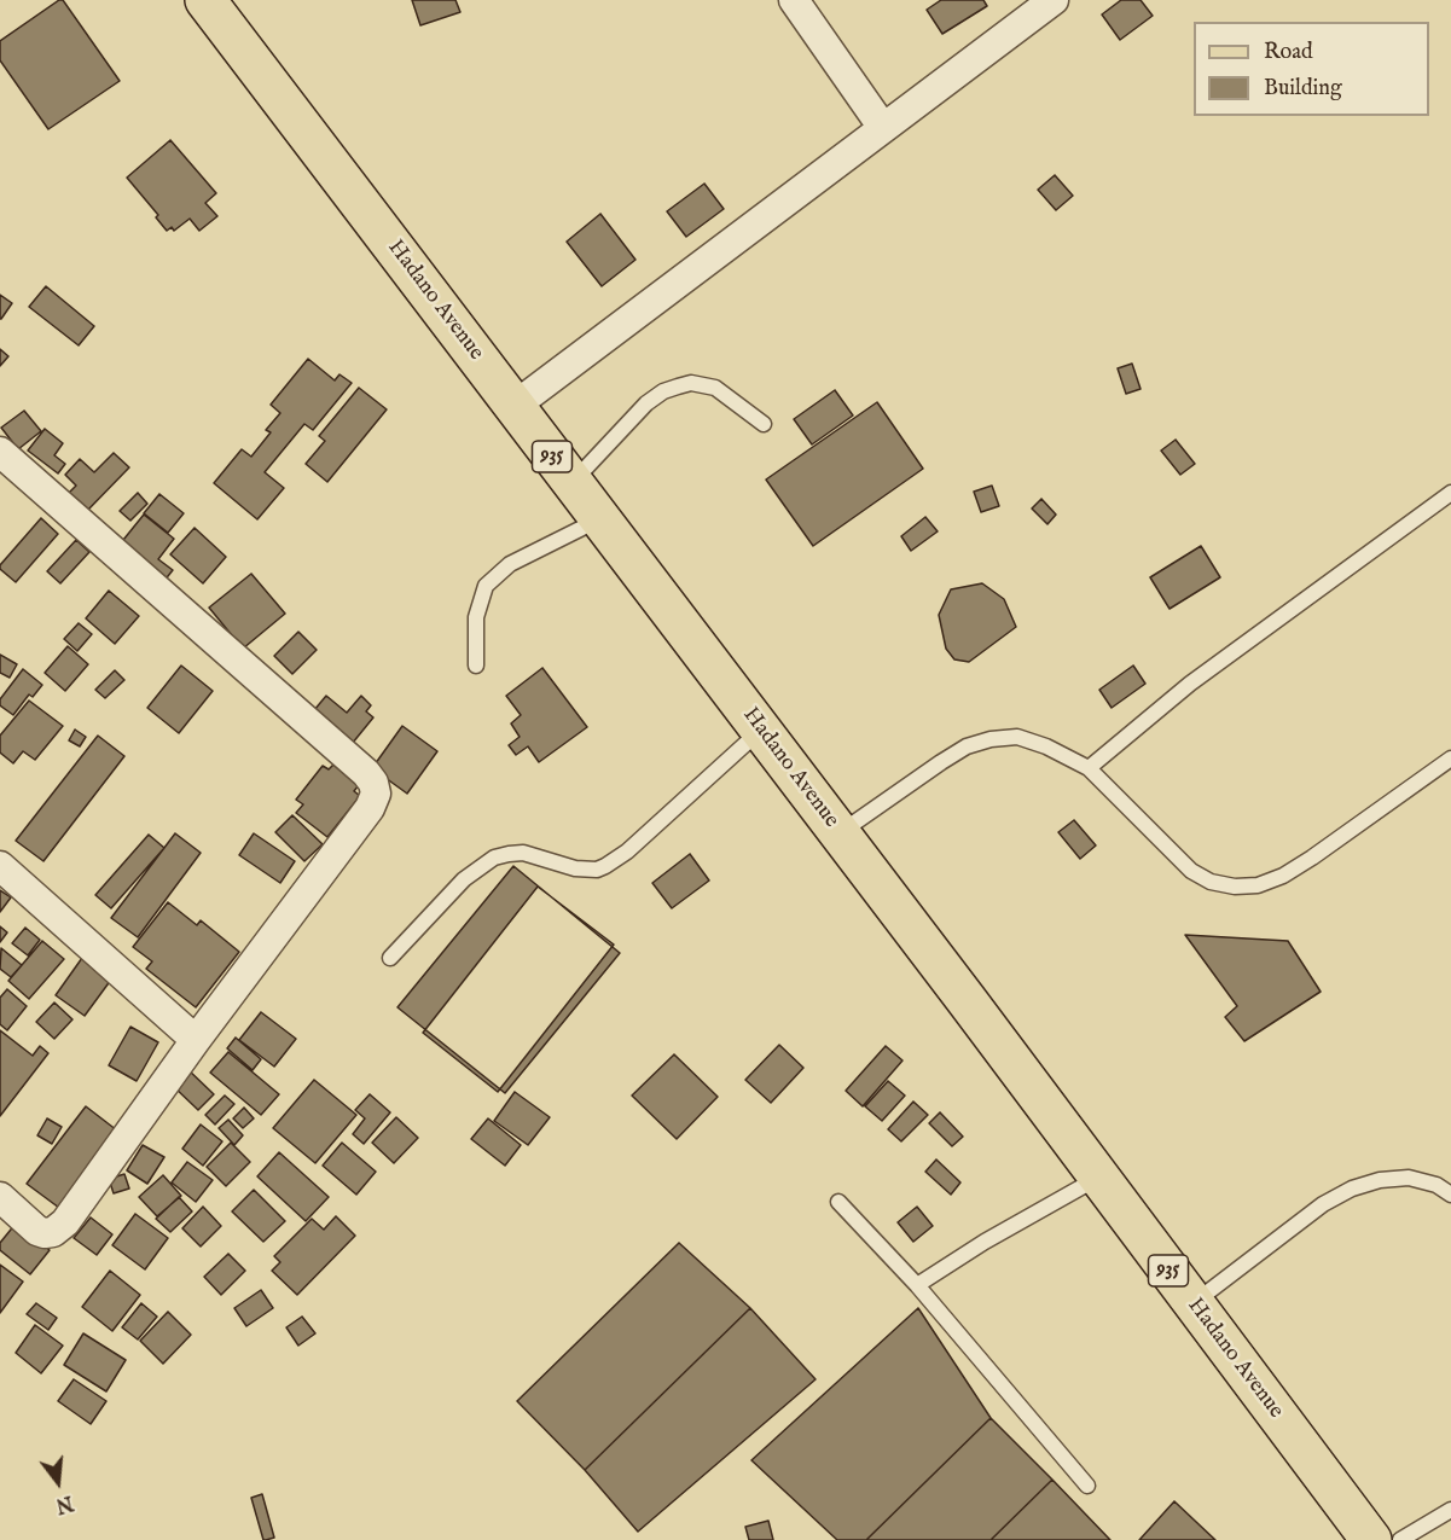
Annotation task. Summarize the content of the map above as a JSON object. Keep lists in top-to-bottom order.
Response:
{
  "streets": {
    "main road": ["Hadano Avenue", "935"]
  },
  "legend": ["Road", "Building"],
  "north": "bottom"
}
